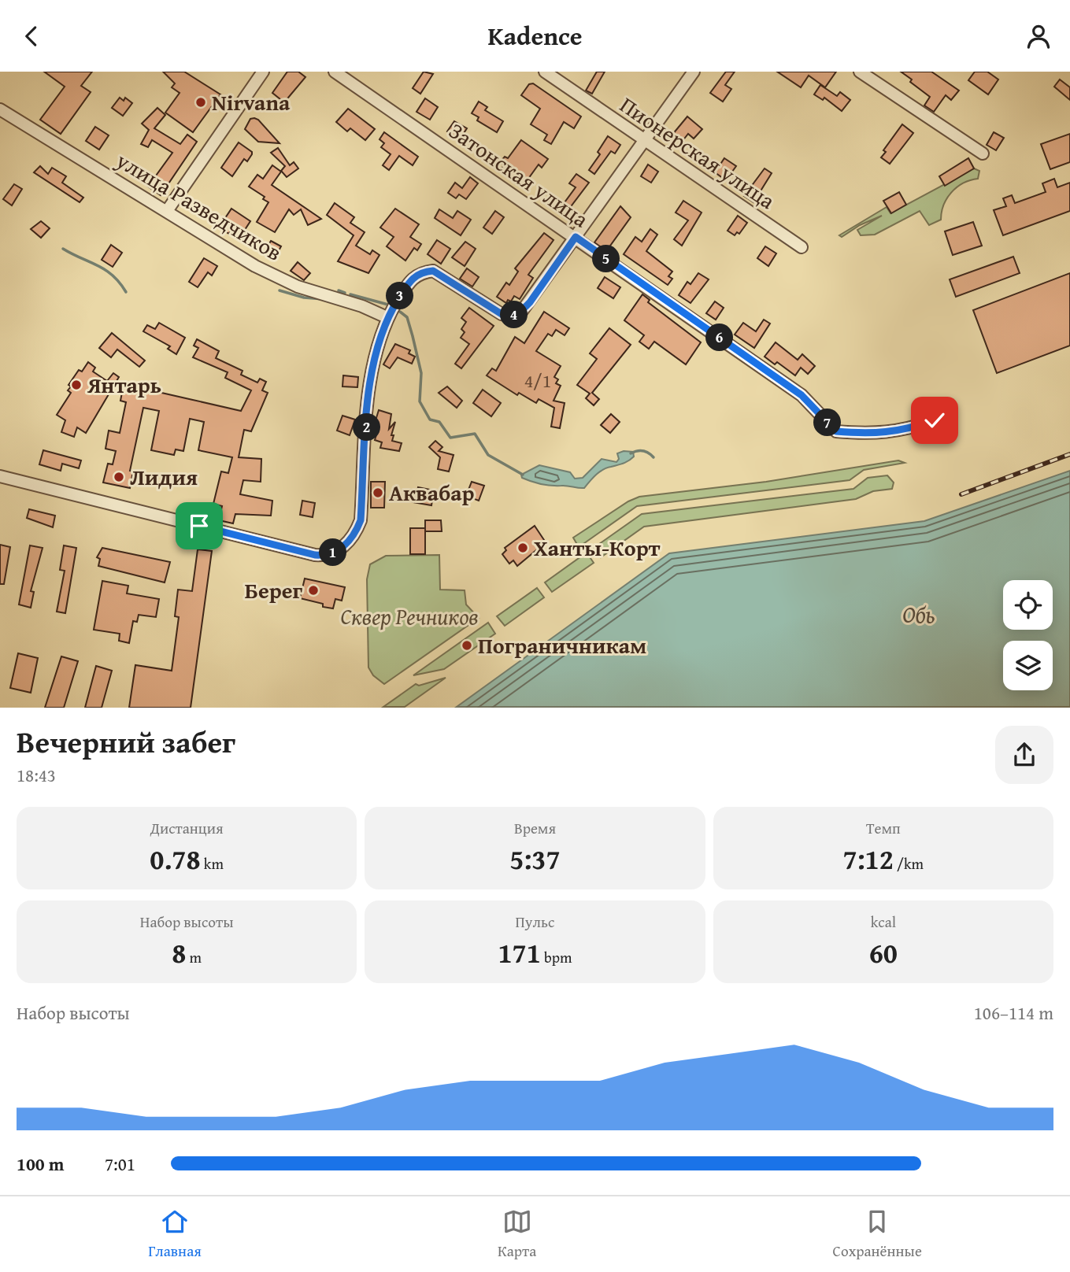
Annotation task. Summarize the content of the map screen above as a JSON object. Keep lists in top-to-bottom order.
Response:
{
  "streets": {
    "street": ["Пионерская улица", "Затонская улица", "улица Разведчиков"]
  },
  "water": ["Обь"],
  "parks": ["Сквер Речников"],
  "places": [
    "Nirvana",
    "Янтарь",
    "Лидия",
    "Аквабар",
    "Ханты-Корт",
    "Берег",
    "Пограничникам"
  ],
  "house_numbers": ["4/1"],
  "page": {
    "header": "Kadence",
    "pins": [
      "5",
      "3",
      "4",
      "6",
      "7",
      "2",
      "1"
    ],
    "heading": ["Вечерний забег", "18:43"],
    "stats": [
      ["Дистанция", "0.78 km"],
      ["Время", "5:37"],
      ["Темп", "7:12 /km"],
      ["Набор высоты", "8 m"],
      ["Пульс", "171 bpm"],
      ["kcal", "60"]
    ],
    "chart": ["Набор высоты", "106–114 m"],
    "list": [
      {
        "name": "100 m",
        "note": "7:01"
      }
    ],
    "tabs": ["Главная", "Карта", "Сохранённые"]
  }
}
